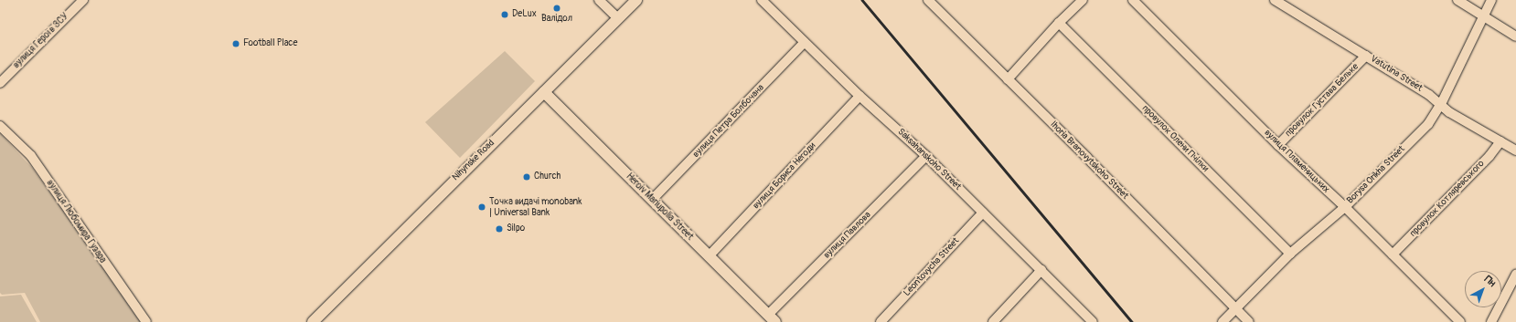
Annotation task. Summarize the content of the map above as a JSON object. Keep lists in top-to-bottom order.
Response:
{
  "streets": {
    "main road": ["Nihynske Road", "Heroiv Mariupolia Street"],
    "street": [
      "вулиця Героїв ЗСУ",
      "Vatutina Street",
      "провулок Густава Бельке",
      "вулиця Петра Болбочана",
      "провулок Олени Пчілки",
      "Saksahanskoho Street",
      "Ihoria Branovytskoho Street",
      "вулиця Пламеницьких",
      "Borysa Orikha Street",
      "вулиця Бориса Негоди",
      "провулок Котляревського",
      "вулиця Любомира Гузара",
      "вулиця Павлова",
      "Leontovycha Street"
    ]
  },
  "crossings": [
    ["Vatutina Street", "провулок Густава Бельке"],
    ["Vatutina Street", "Borysa Orikha Street"],
    ["Vatutina Street", "провулок Котляревського"],
    ["провулок Густава Бельке", "вулиця Пламеницьких"],
    ["вулиця Петра Болбочана", "Saksahanskoho Street"],
    ["вулиця Петра Болбочана", "Heroiv Mariupolia Street"],
    ["провулок Олени Пчілки", "Borysa Orikha Street"],
    ["Saksahanskoho Street", "вулиця Бориса Негоди"],
    ["Saksahanskoho Street", "вулиця Павлова"],
    ["Saksahanskoho Street", "Leontovycha Street"],
    ["Nihynske Road", "Heroiv Mariupolia Street"],
    ["Ihoria Branovytskoho Street", "Borysa Orikha Street"],
    ["вулиця Пламеницьких", "Borysa Orikha Street"],
    ["вулиця Пламеницьких", "провулок Котляревського"],
    ["вулиця Бориса Негоди", "Heroiv Mariupolia Street"],
    ["Heroiv Mariupolia Street", "вулиця Павлова"]
  ],
  "places": [
    "Валідол",
    "DeLux",
    "Football Place",
    "Church",
    "Точка видачі monobank | Universal Bank",
    "Silpo"
  ],
  "north": "top right"
}
